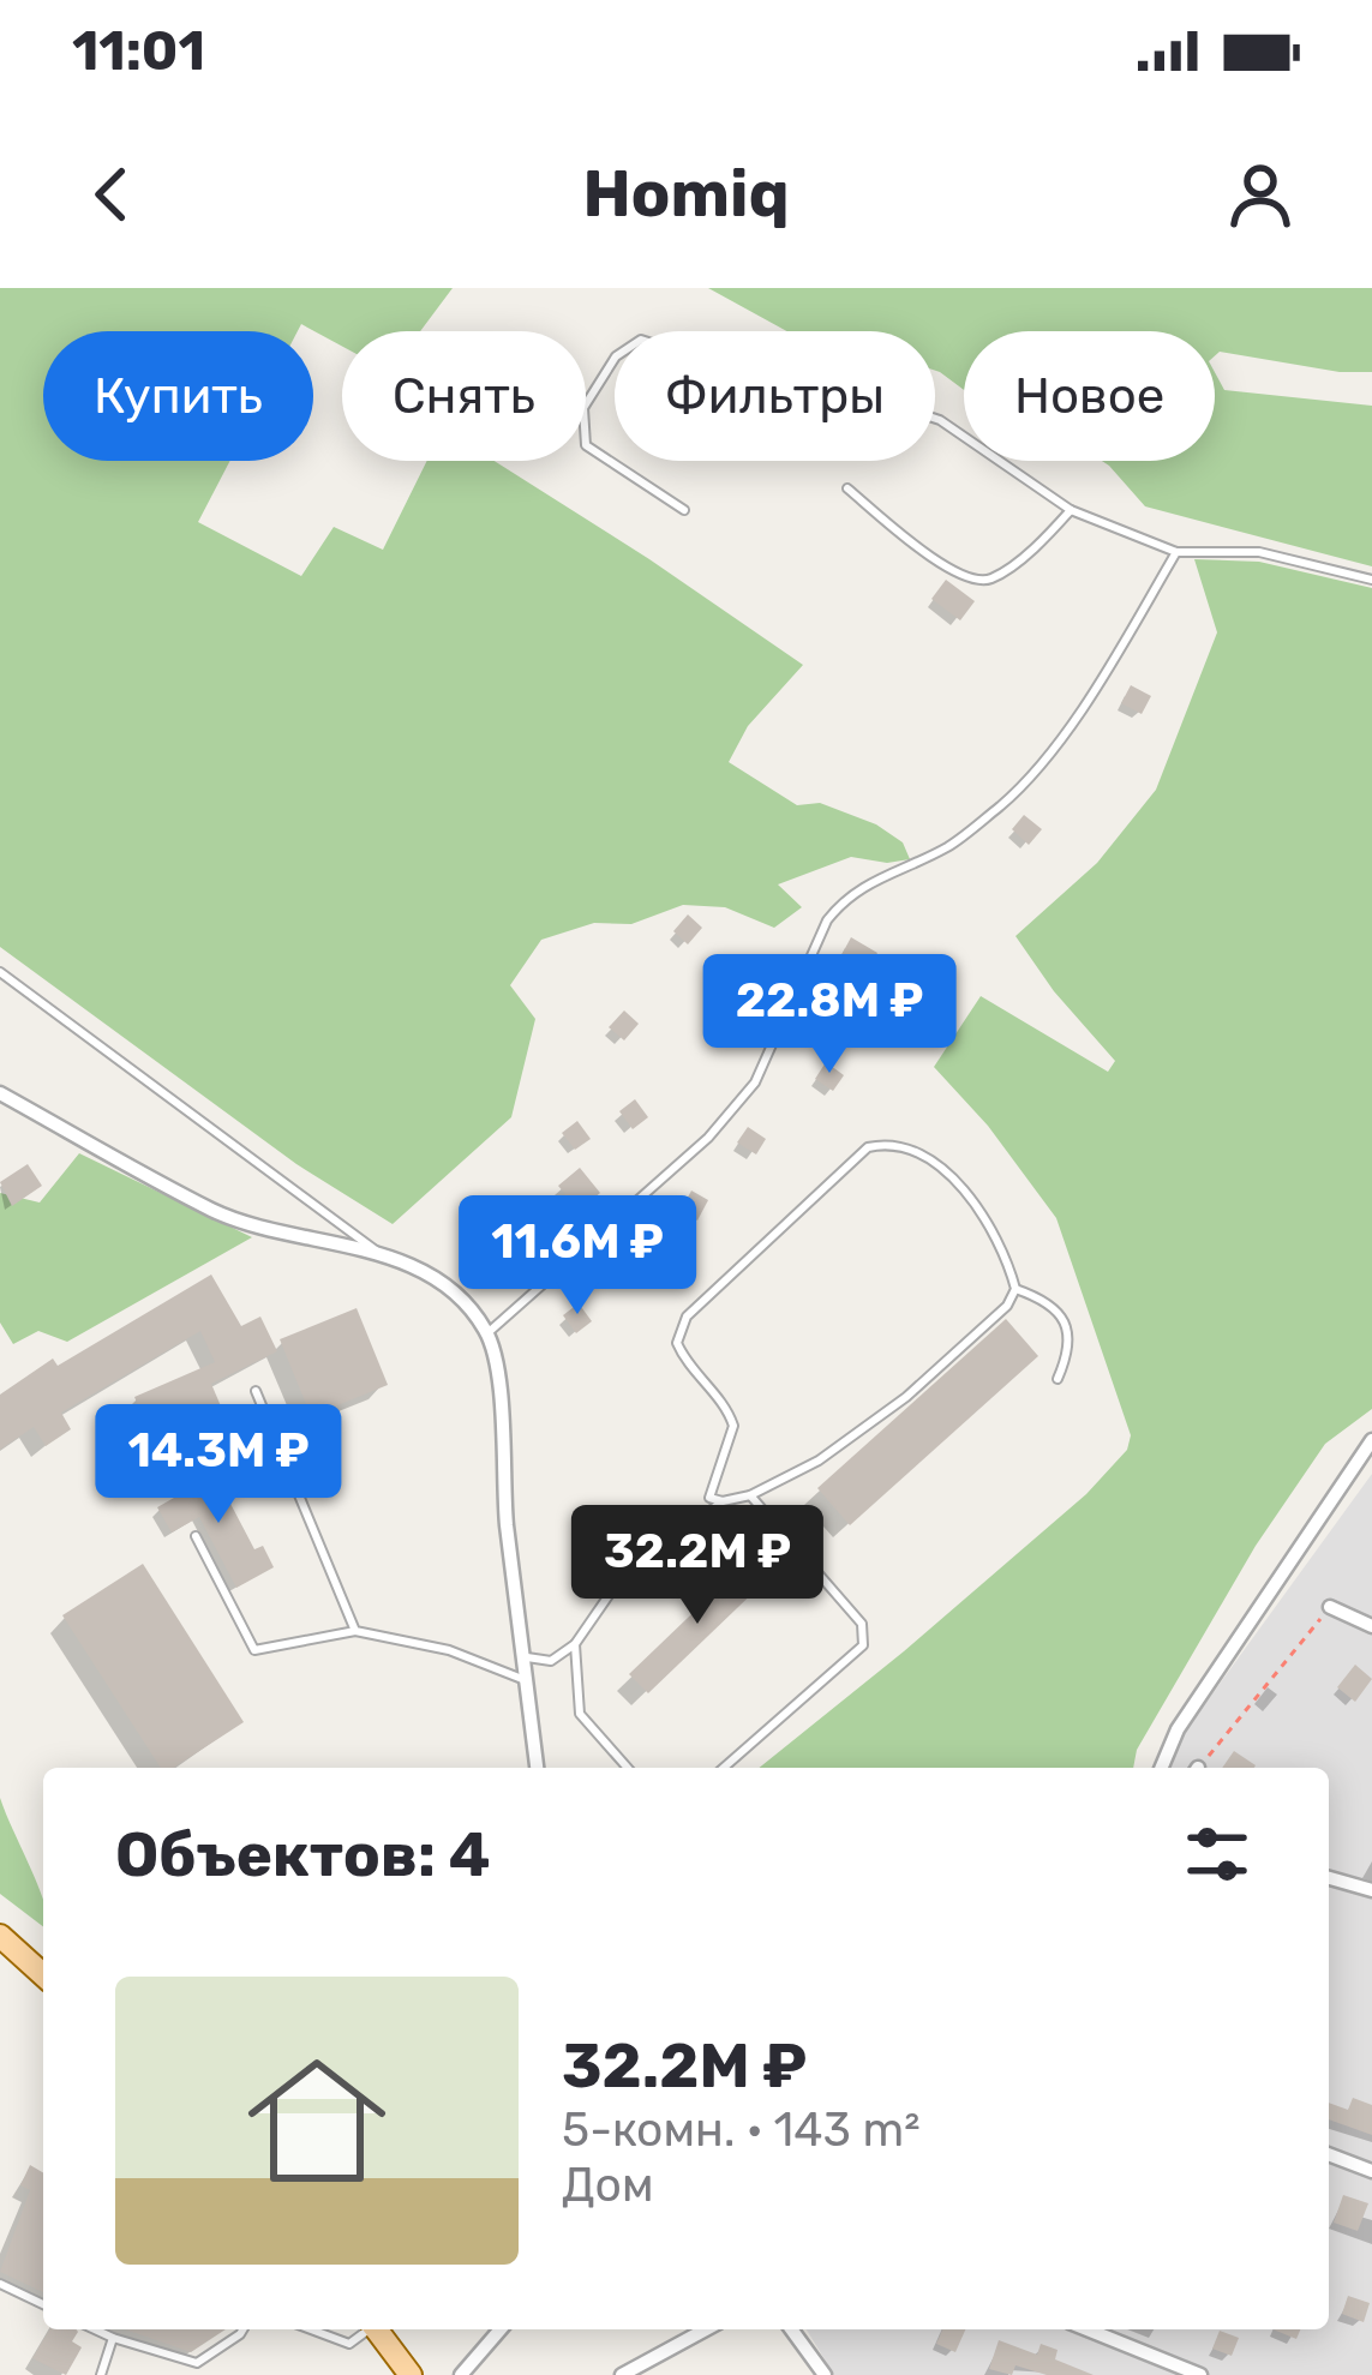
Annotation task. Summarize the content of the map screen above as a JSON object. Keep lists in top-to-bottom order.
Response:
{
  "page": {
    "status": "11:01",
    "header": "Homiq",
    "chip": [
      "Купить",
      "Снять",
      "Фильтры",
      "Новое"
    ],
    "price": [
      "22.8M ₽",
      "11.6M ₽",
      "14.3M ₽",
      "32.2M ₽"
    ],
    "heading": "Объектов: 4",
    "list": [
      {
        "name": "32.2M ₽",
        "note": "5-комн. · 143 m² · Дом"
      }
    ]
  }
}
